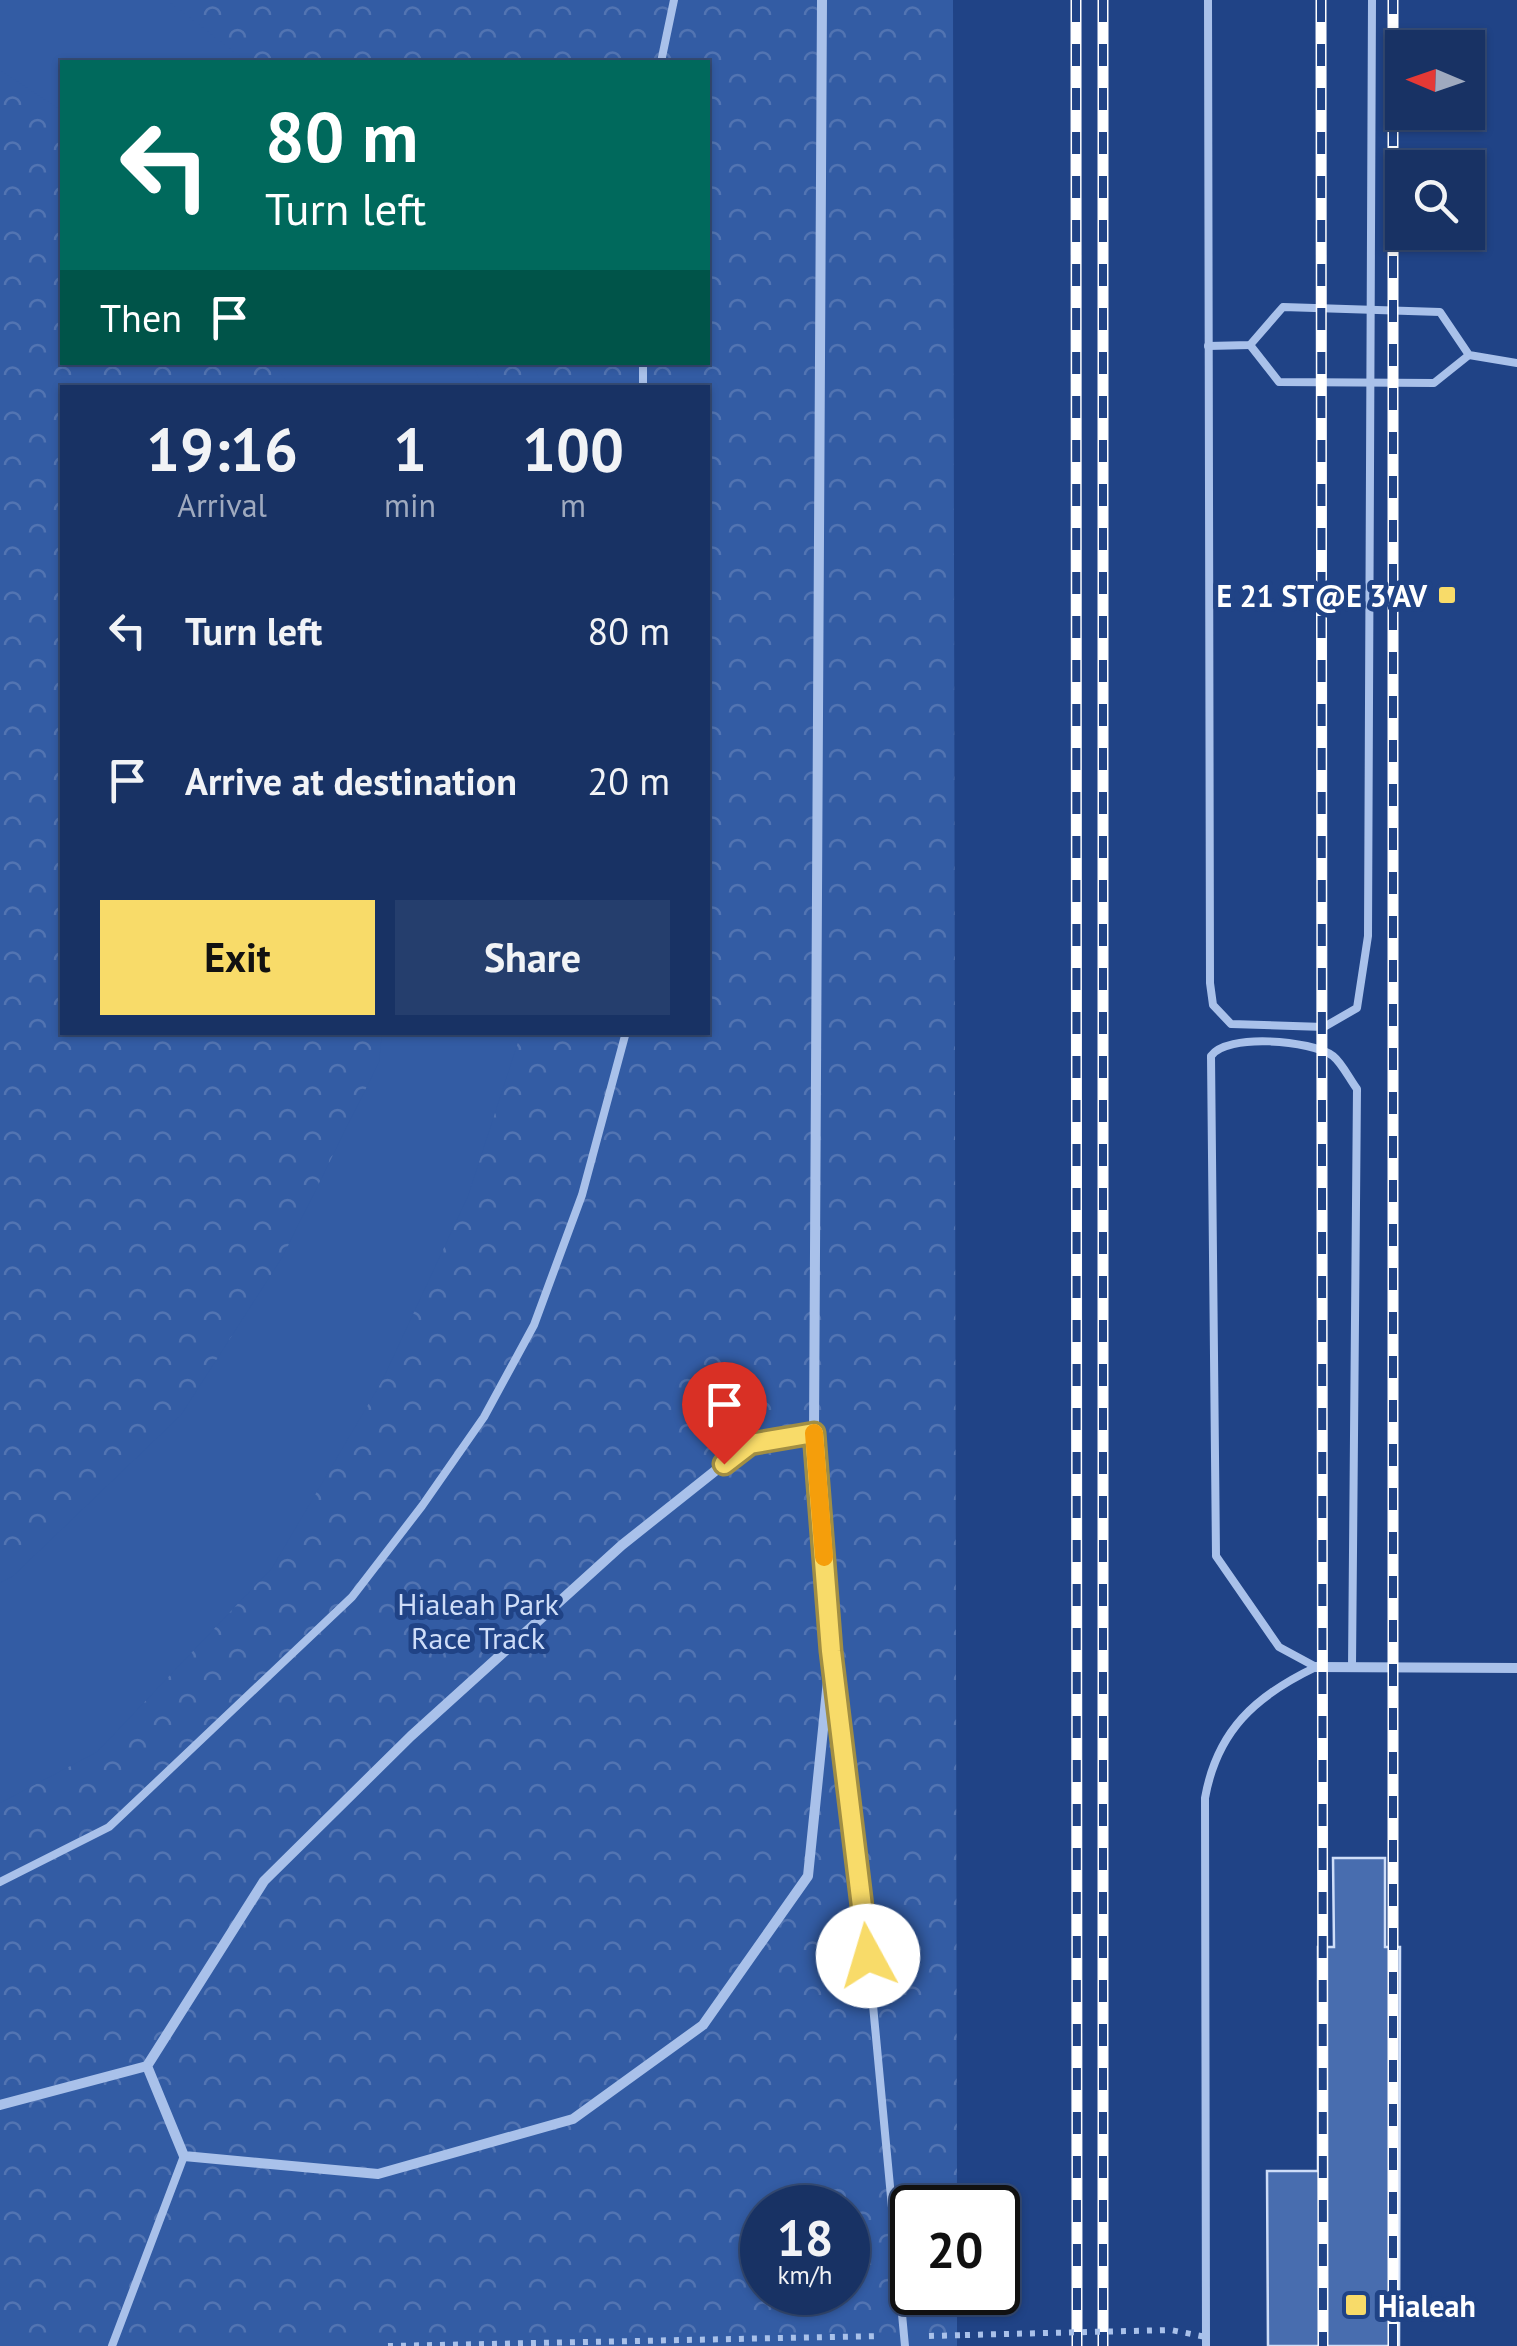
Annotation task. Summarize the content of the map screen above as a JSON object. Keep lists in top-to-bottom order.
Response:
{
  "parks": ["Hialeah Park Race Track"],
  "places": {
    "transit": ["E 21 ST@E 3 AV", "Hialeah"]
  },
  "north": "left",
  "page": {
    "turn": ["80 m", "Turn left"],
    "then": "Then",
    "eta": [
      "19:16",
      "Arrival",
      "1",
      "min",
      "100",
      "m"
    ],
    "list": [
      {
        "name": "Turn left",
        "value": "80 m"
      },
      {
        "name": "Arrive at destination",
        "value": "20 m"
      }
    ],
    "buttons": ["Exit", "Share"],
    "speed": "18 km/h",
    "limit": "20"
  }
}
